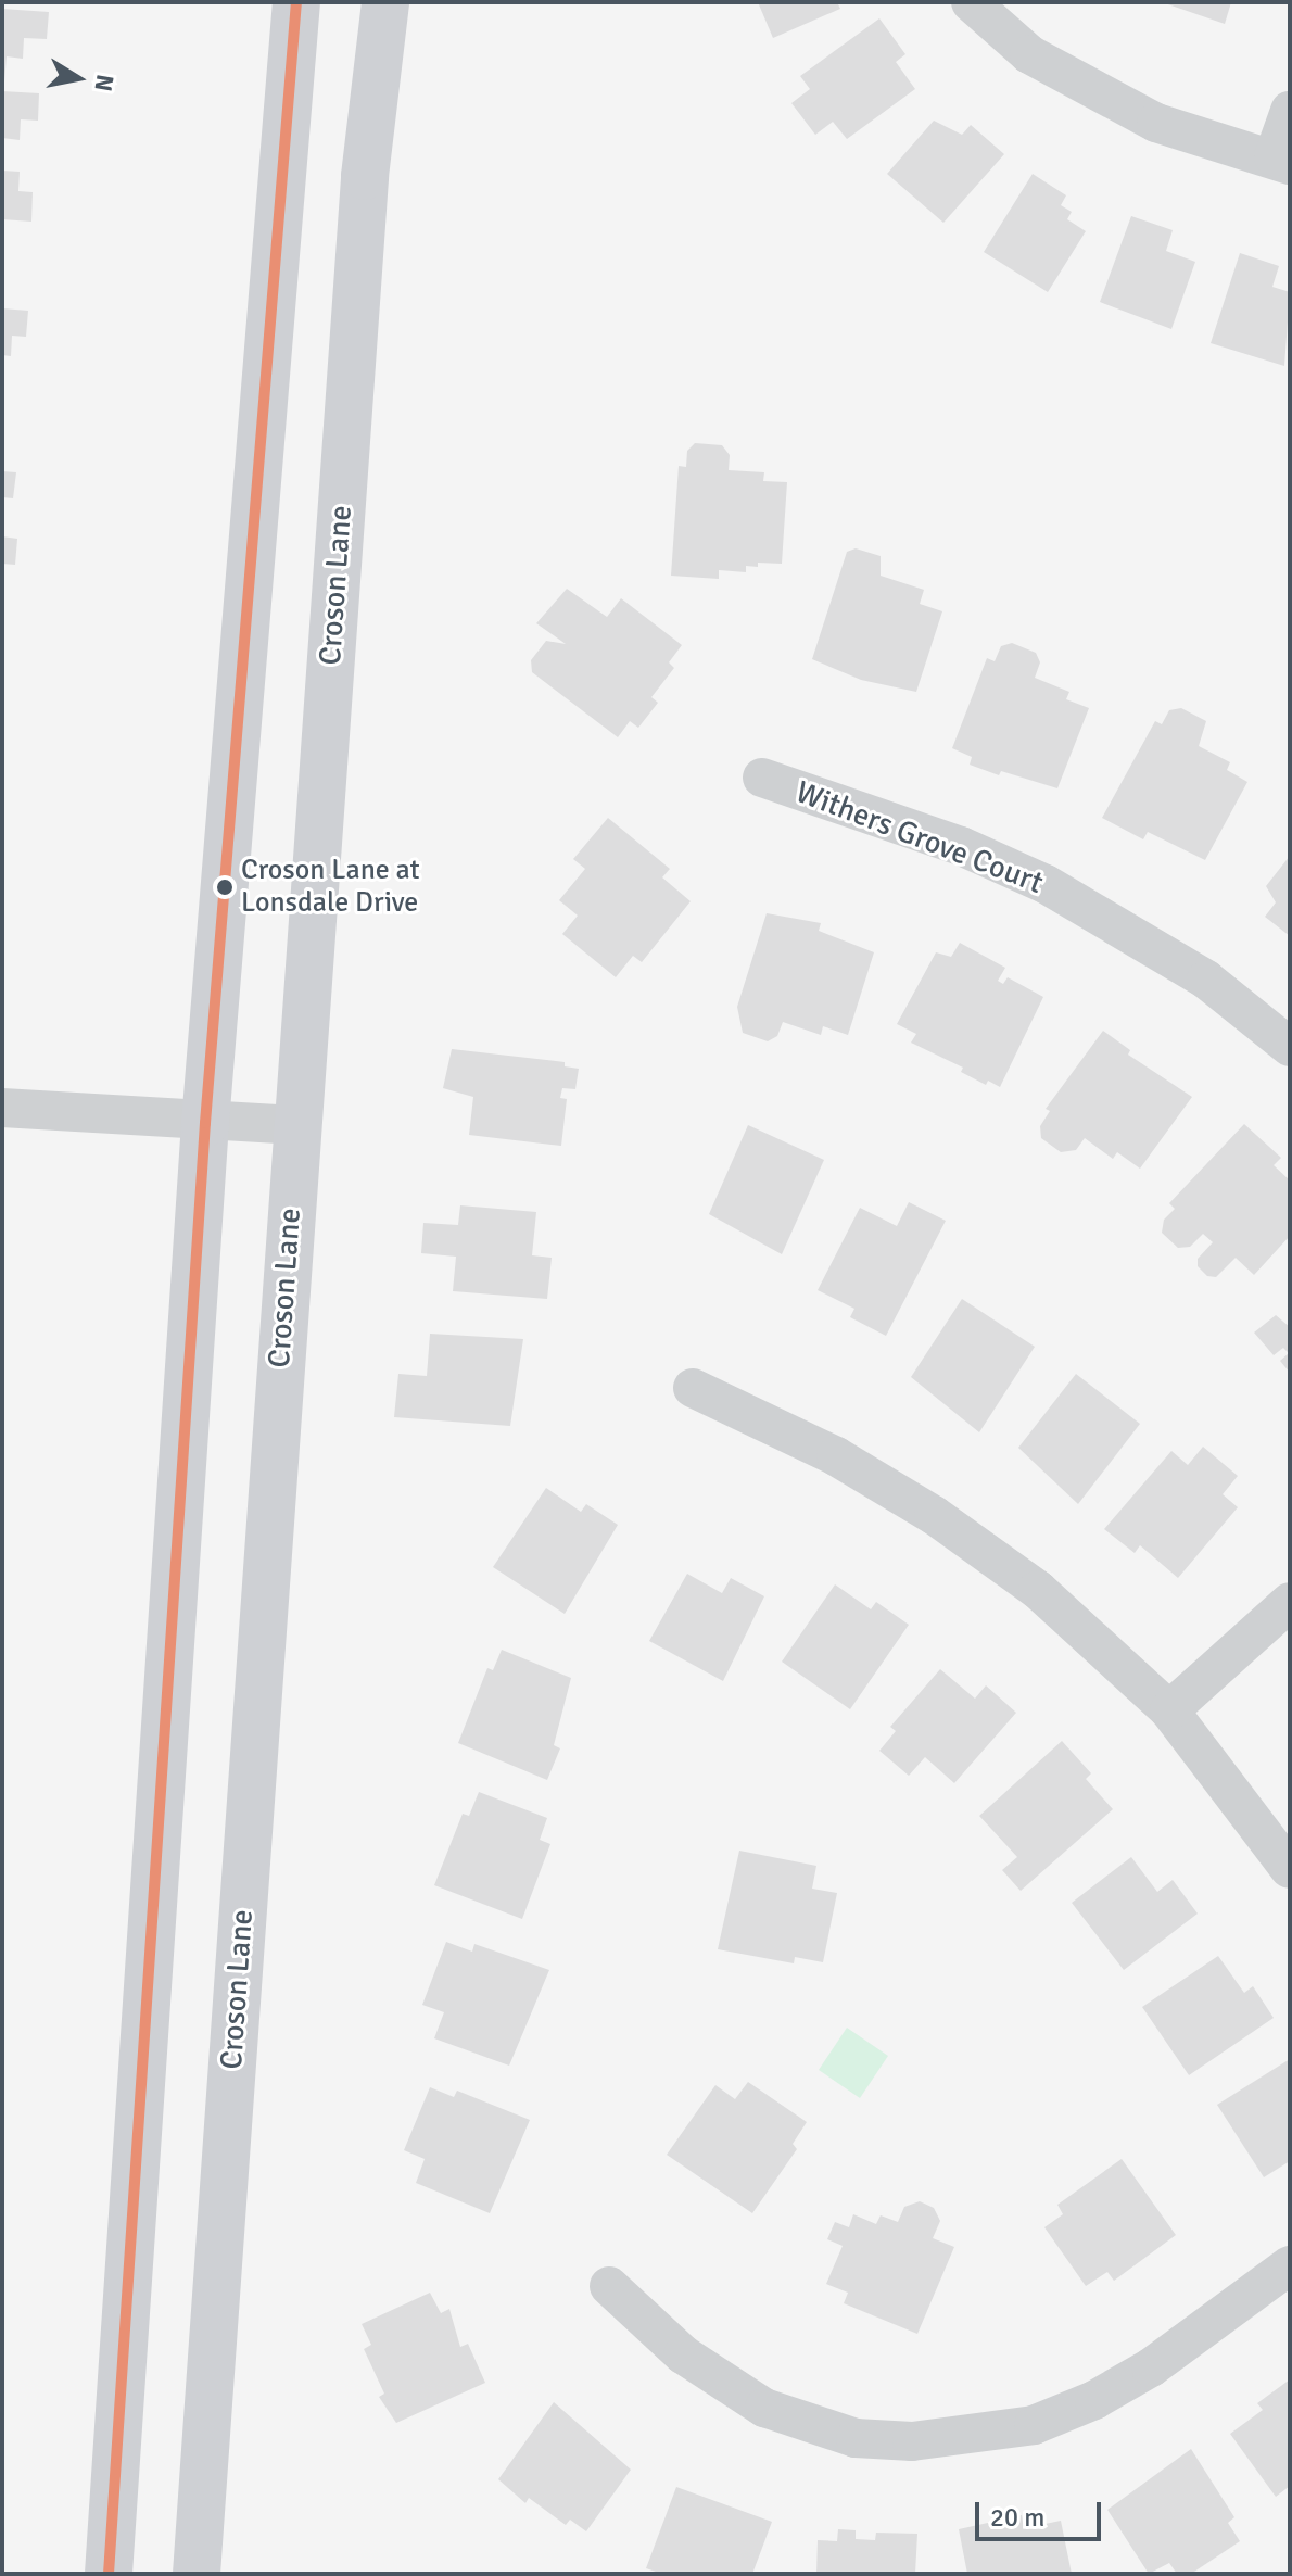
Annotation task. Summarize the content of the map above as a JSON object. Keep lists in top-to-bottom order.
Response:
{
  "streets": {
    "main road": ["Croson Lane"],
    "street": ["Withers Grove Court"]
  },
  "places": ["Croson Lane at Lonsdale Drive"],
  "scale_bar": "20 m",
  "north": "right"
}
